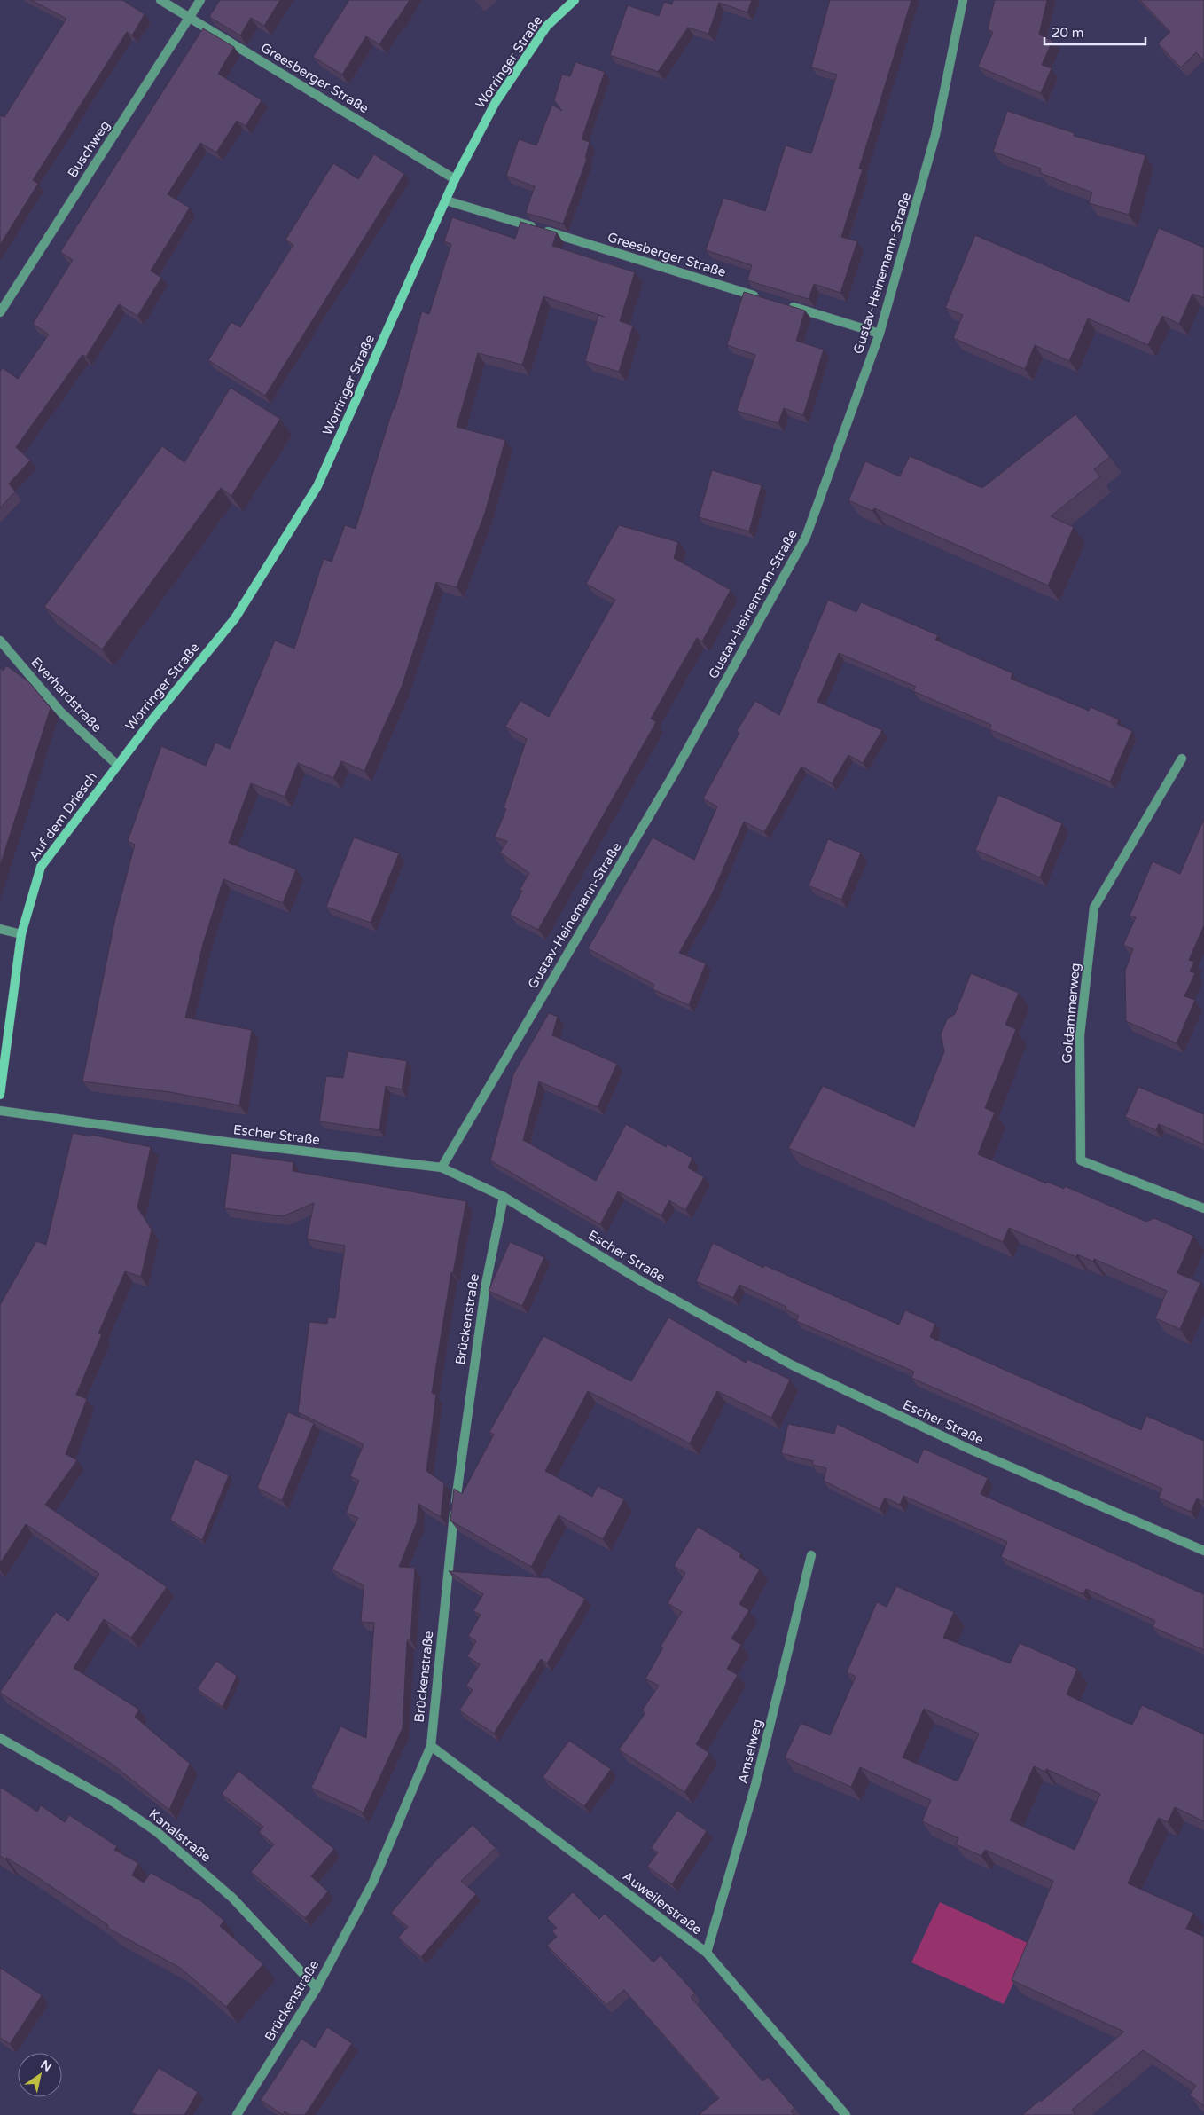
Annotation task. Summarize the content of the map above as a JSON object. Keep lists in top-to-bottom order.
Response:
{
  "streets": {
    "main road": ["Worringer Straße", "Auf dem Driesch"],
    "street": [
      "Greesberger Straße",
      "Buschweg",
      "Gustav-Heinemann-Straße",
      "Everhardstraße",
      "Goldammerweg",
      "Escher Straße",
      "Brückenstraße",
      "Amselweg",
      "Kanalstraße",
      "Auweilerstraße"
    ]
  },
  "crossings": [
    ["Worringer Straße", "Greesberger Straße"],
    ["Worringer Straße", "Everhardstraße"],
    ["Worringer Straße", "Auf dem Driesch"],
    ["Greesberger Straße", "Buschweg"],
    ["Gustav-Heinemann-Straße", "Escher Straße"],
    ["Everhardstraße", "Auf dem Driesch"],
    ["Escher Straße", "Brückenstraße"],
    ["Brückenstraße", "Kanalstraße"],
    ["Brückenstraße", "Auweilerstraße"],
    ["Amselweg", "Auweilerstraße"]
  ],
  "scale_bar": "20 m",
  "north": "top right"
}
